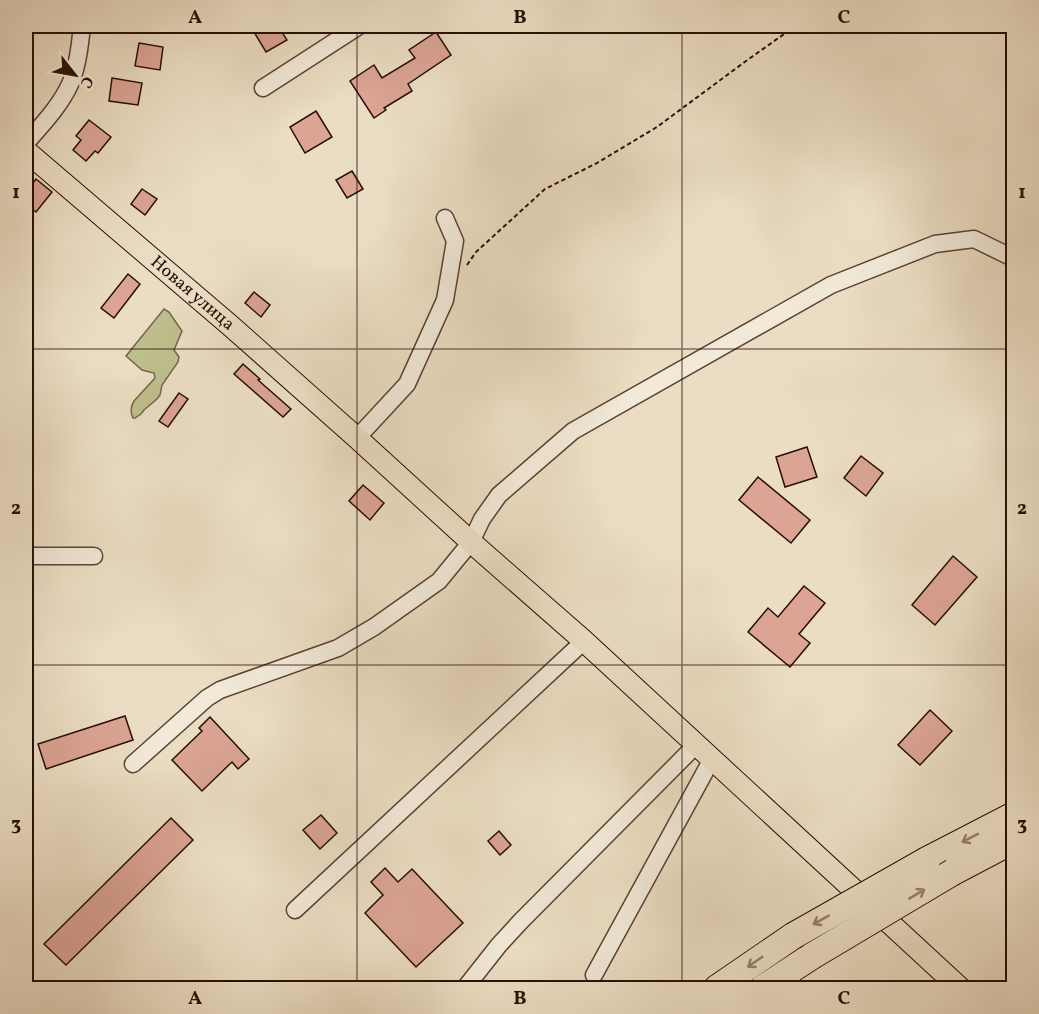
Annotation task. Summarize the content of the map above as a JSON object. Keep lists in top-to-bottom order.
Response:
{
  "streets": {
    "main road": ["Новая улица"]
  },
  "north": "bottom right",
  "grid": {
    "columns": ["A", "B", "C"],
    "rows": ["1", "2", "3"]
  }
}
